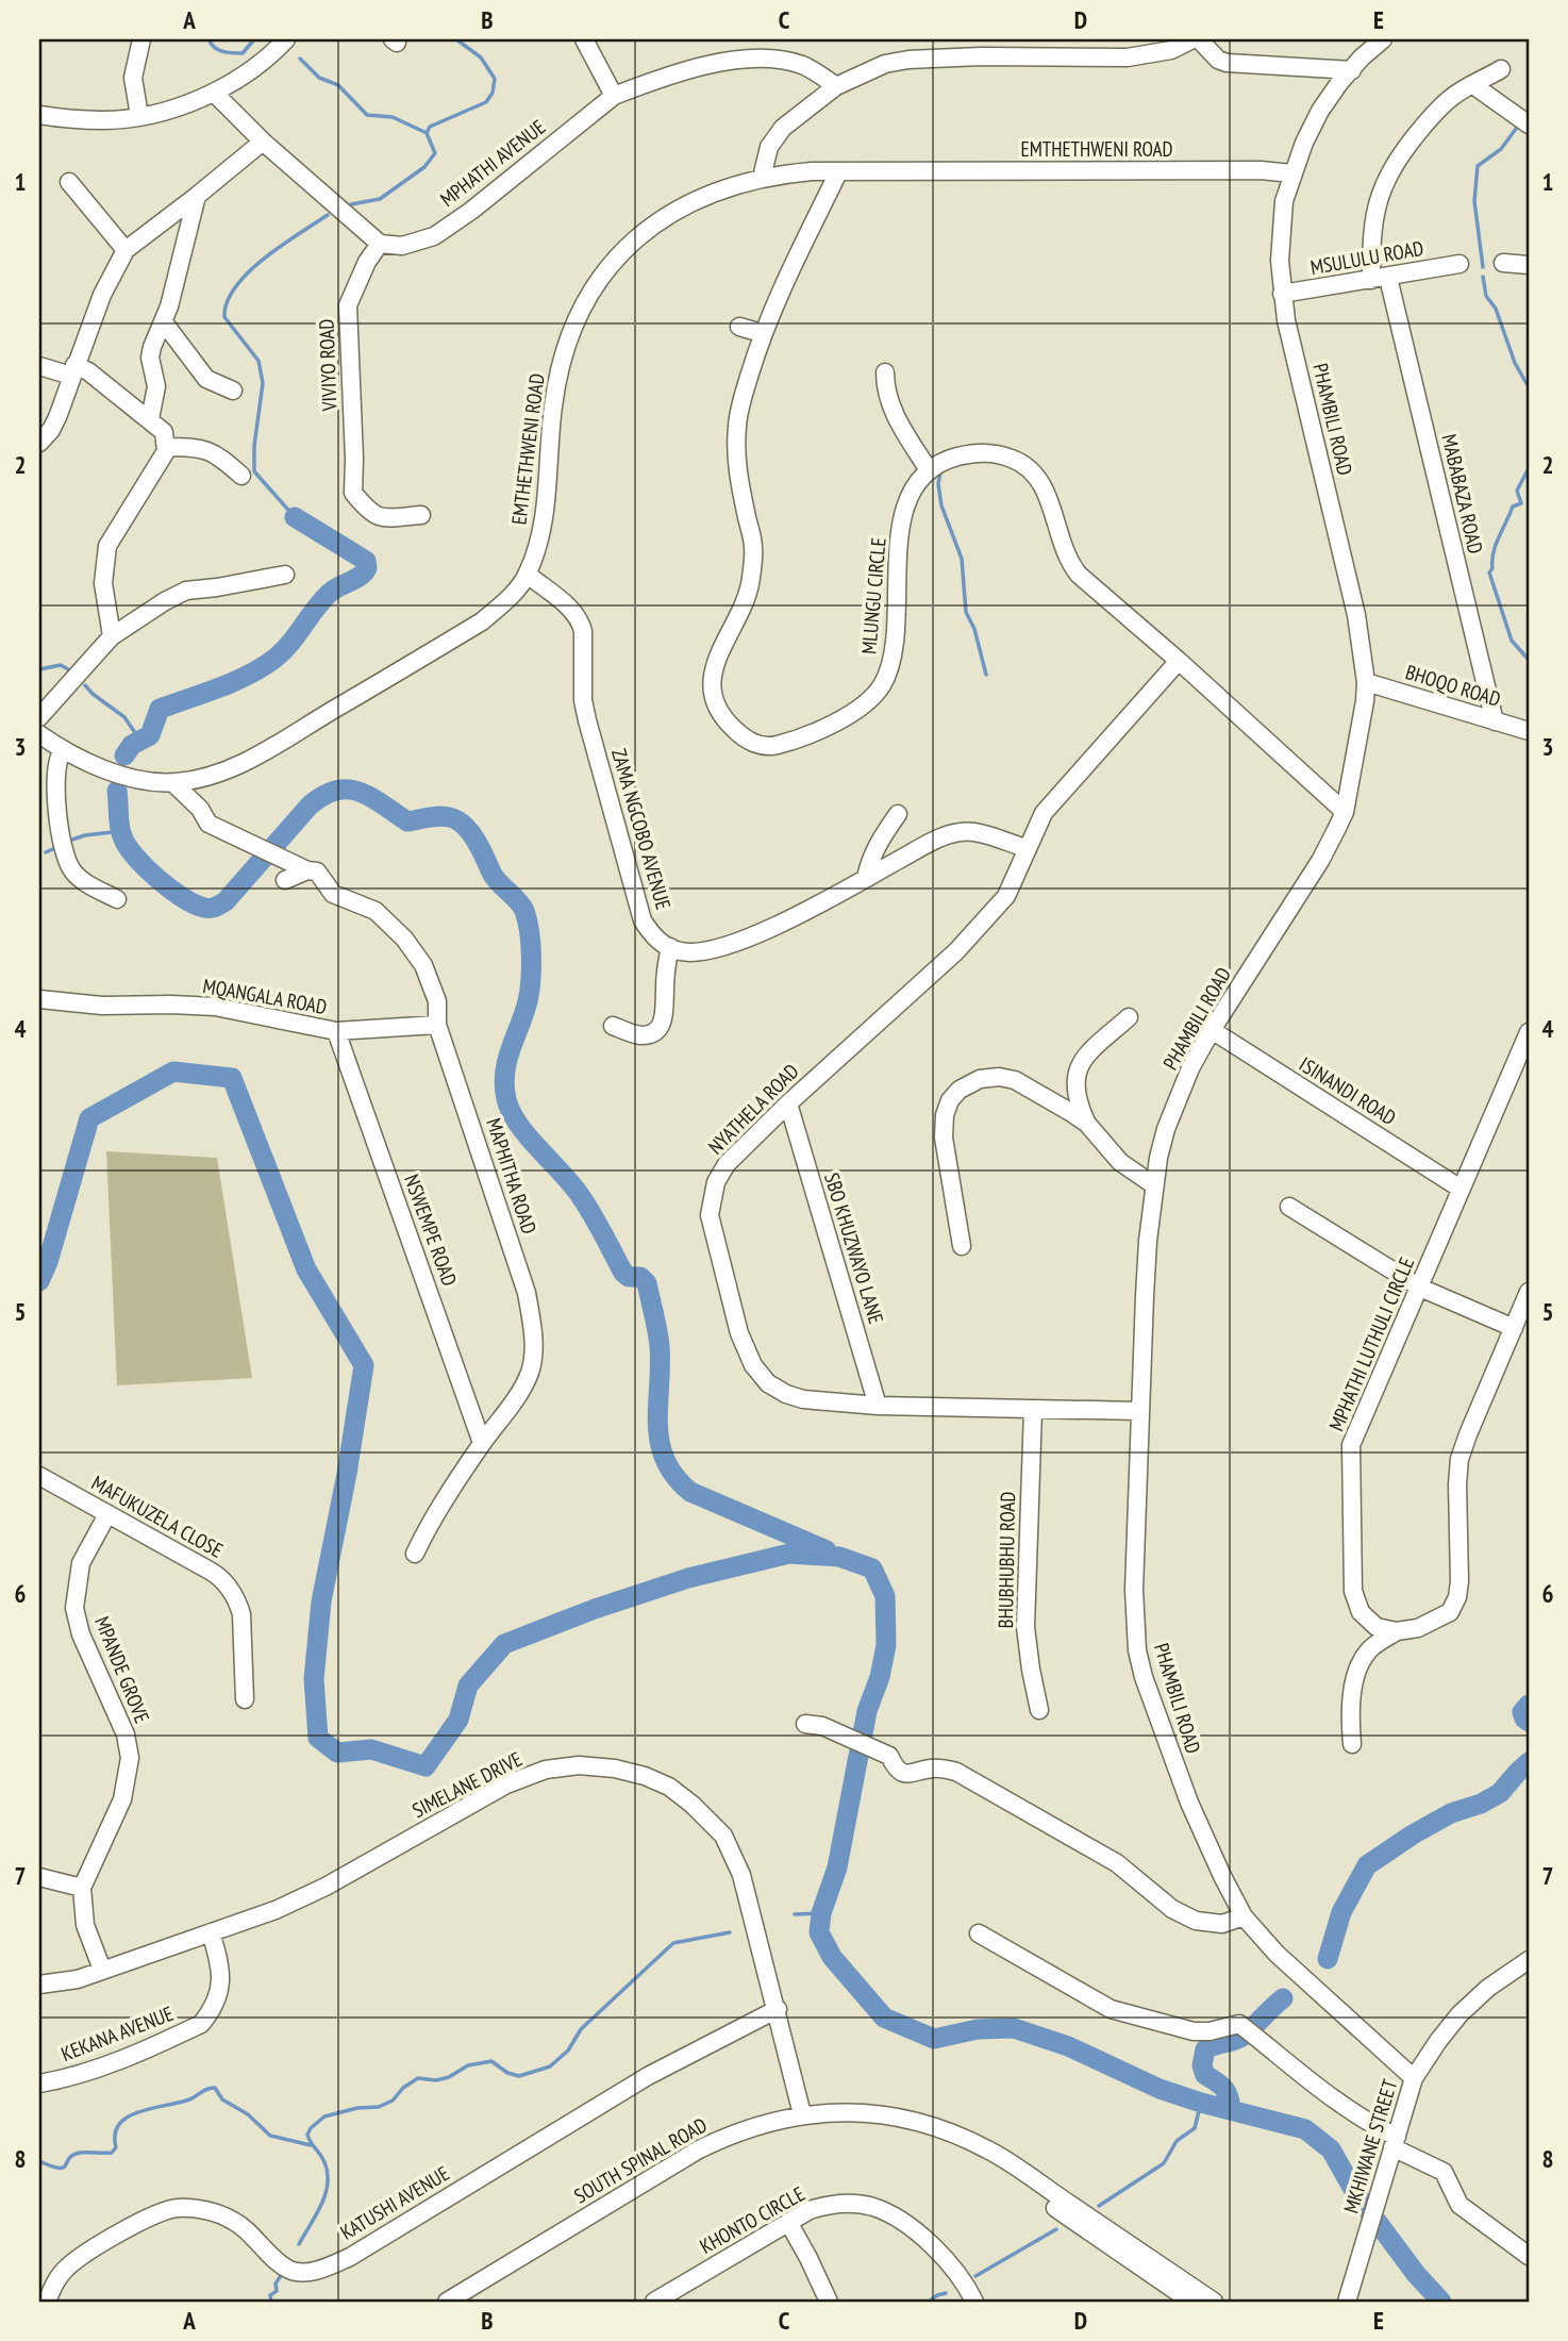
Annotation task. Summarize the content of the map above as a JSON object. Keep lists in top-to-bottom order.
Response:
{
  "streets": {
    "street": [
      "EMTHETHWENI ROAD",
      "MPHATHI AVENUE",
      "MSULULU ROAD",
      "VIVIYO ROAD",
      "PHAMBILI ROAD",
      "MABABAZA ROAD",
      "MLUNGU CIRCLE",
      "BHOQO ROAD",
      "ZAMA NGCOBO AVENUE",
      "MQANGALA ROAD",
      "ISINANDI ROAD",
      "NYATHELA ROAD",
      "MAPHITHA ROAD",
      "NSWEMPE ROAD",
      "SBO KHUZWAYO LANE",
      "MPHATHI LUTHULI CIRCLE",
      "MAFUKUZELA CLOSE",
      "BHUBHUBHU ROAD",
      "MPANDE GROVE",
      "SIMELANE DRIVE",
      "KEKANA AVENUE",
      "MKHIWANE STREET",
      "SOUTH SPINAL ROAD",
      "KATUSHI AVENUE",
      "KHONTO CIRCLE"
    ]
  },
  "crossings": [
    ["EMTHETHWENI ROAD", "PHAMBILI ROAD"],
    ["EMTHETHWENI ROAD", "MLUNGU CIRCLE"],
    ["EMTHETHWENI ROAD", "ZAMA NGCOBO AVENUE"],
    ["MPHATHI AVENUE", "VIVIYO ROAD"],
    ["MSULULU ROAD", "PHAMBILI ROAD"],
    ["MSULULU ROAD", "MABABAZA ROAD"],
    ["PHAMBILI ROAD", "BHOQO ROAD"],
    ["PHAMBILI ROAD", "ISINANDI ROAD"],
    ["PHAMBILI ROAD", "NYATHELA ROAD"],
    ["PHAMBILI ROAD", "MKHIWANE STREET"],
    ["MABABAZA ROAD", "BHOQO ROAD"],
    ["MQANGALA ROAD", "MAPHITHA ROAD"],
    ["MQANGALA ROAD", "NSWEMPE ROAD"],
    ["ISINANDI ROAD", "MPHATHI LUTHULI CIRCLE"],
    ["NYATHELA ROAD", "SBO KHUZWAYO LANE"],
    ["NYATHELA ROAD", "BHUBHUBHU ROAD"],
    ["MAPHITHA ROAD", "NSWEMPE ROAD"],
    ["MAFUKUZELA CLOSE", "MPANDE GROVE"],
    ["SIMELANE DRIVE", "KEKANA AVENUE"],
    ["SIMELANE DRIVE", "SOUTH SPINAL ROAD"],
    ["SIMELANE DRIVE", "KATUSHI AVENUE"]
  ],
  "grid": {
    "columns": [
      "A",
      "B",
      "C",
      "D",
      "E"
    ],
    "rows": [
      "1",
      "2",
      "3",
      "4",
      "5",
      "6",
      "7",
      "8"
    ]
  }
}
